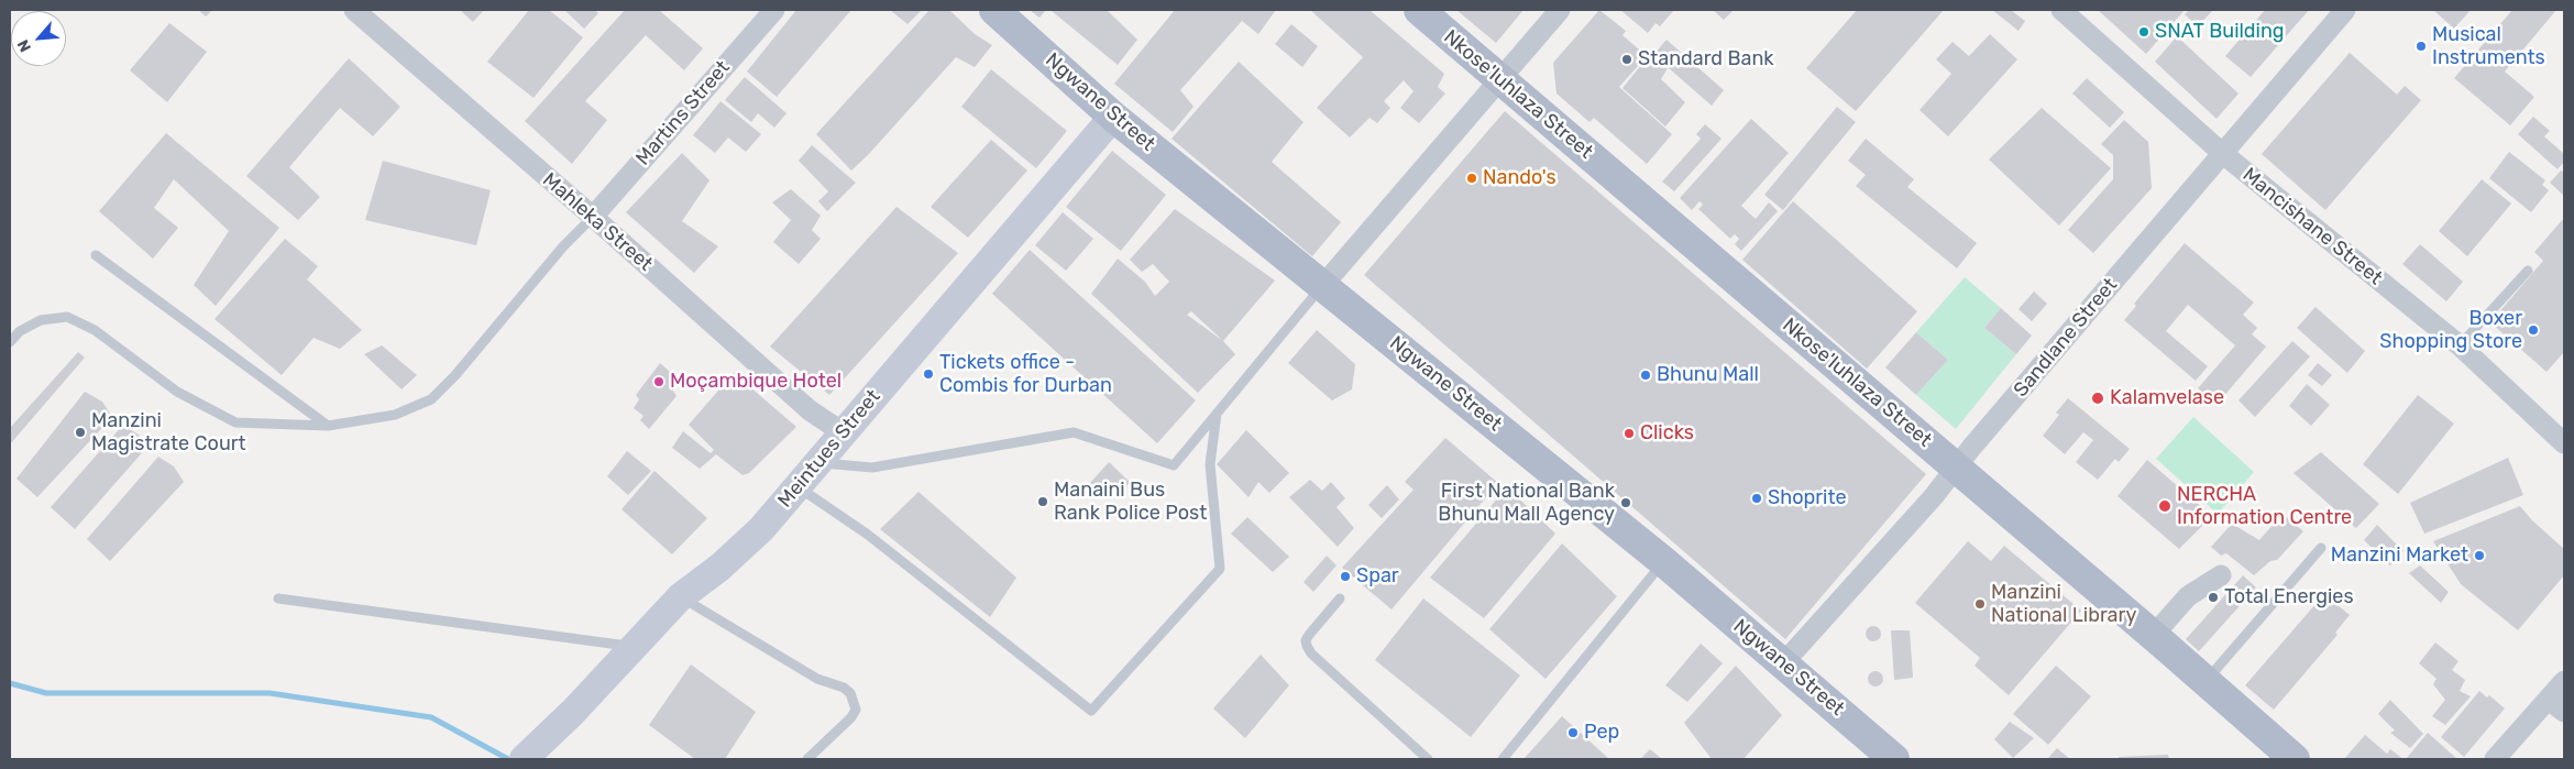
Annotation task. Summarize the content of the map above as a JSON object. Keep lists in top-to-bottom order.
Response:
{
  "streets": {
    "main road": ["Nkose'luhlaza Street", "Ngwane Street"],
    "street": [
      "Martins Street",
      "Mahleka Street",
      "Mancishane Street",
      "Sandlane Street",
      "Meintues Street"
    ]
  },
  "crossings": [
    ["Nkose'luhlaza Street", "Sandlane Street"],
    ["Ngwane Street", "Sandlane Street"],
    ["Ngwane Street", "Meintues Street"],
    ["Martins Street", "Mahleka Street"],
    ["Mahleka Street", "Meintues Street"],
    ["Mancishane Street", "Sandlane Street"]
  ],
  "places": [
    "SNAT Building",
    "Musical Instruments",
    "Standard Bank",
    "Nando's",
    "Boxer Shopping Store",
    "Tickets office - Combis for Durban",
    "Bhunu Mall",
    "Moçambique Hotel",
    "Kalamvelase",
    "Manzini Magistrate Court",
    "Clicks",
    "Shoprite",
    "Manaini Bus Rank Police Post",
    "First National Bank Bhunu Mall Agency",
    "NERCHA Information Centre",
    "Manzini Market",
    "Spar",
    "Total Energies",
    "Manzini National Library",
    "Pep"
  ],
  "north": "bottom left"
}
